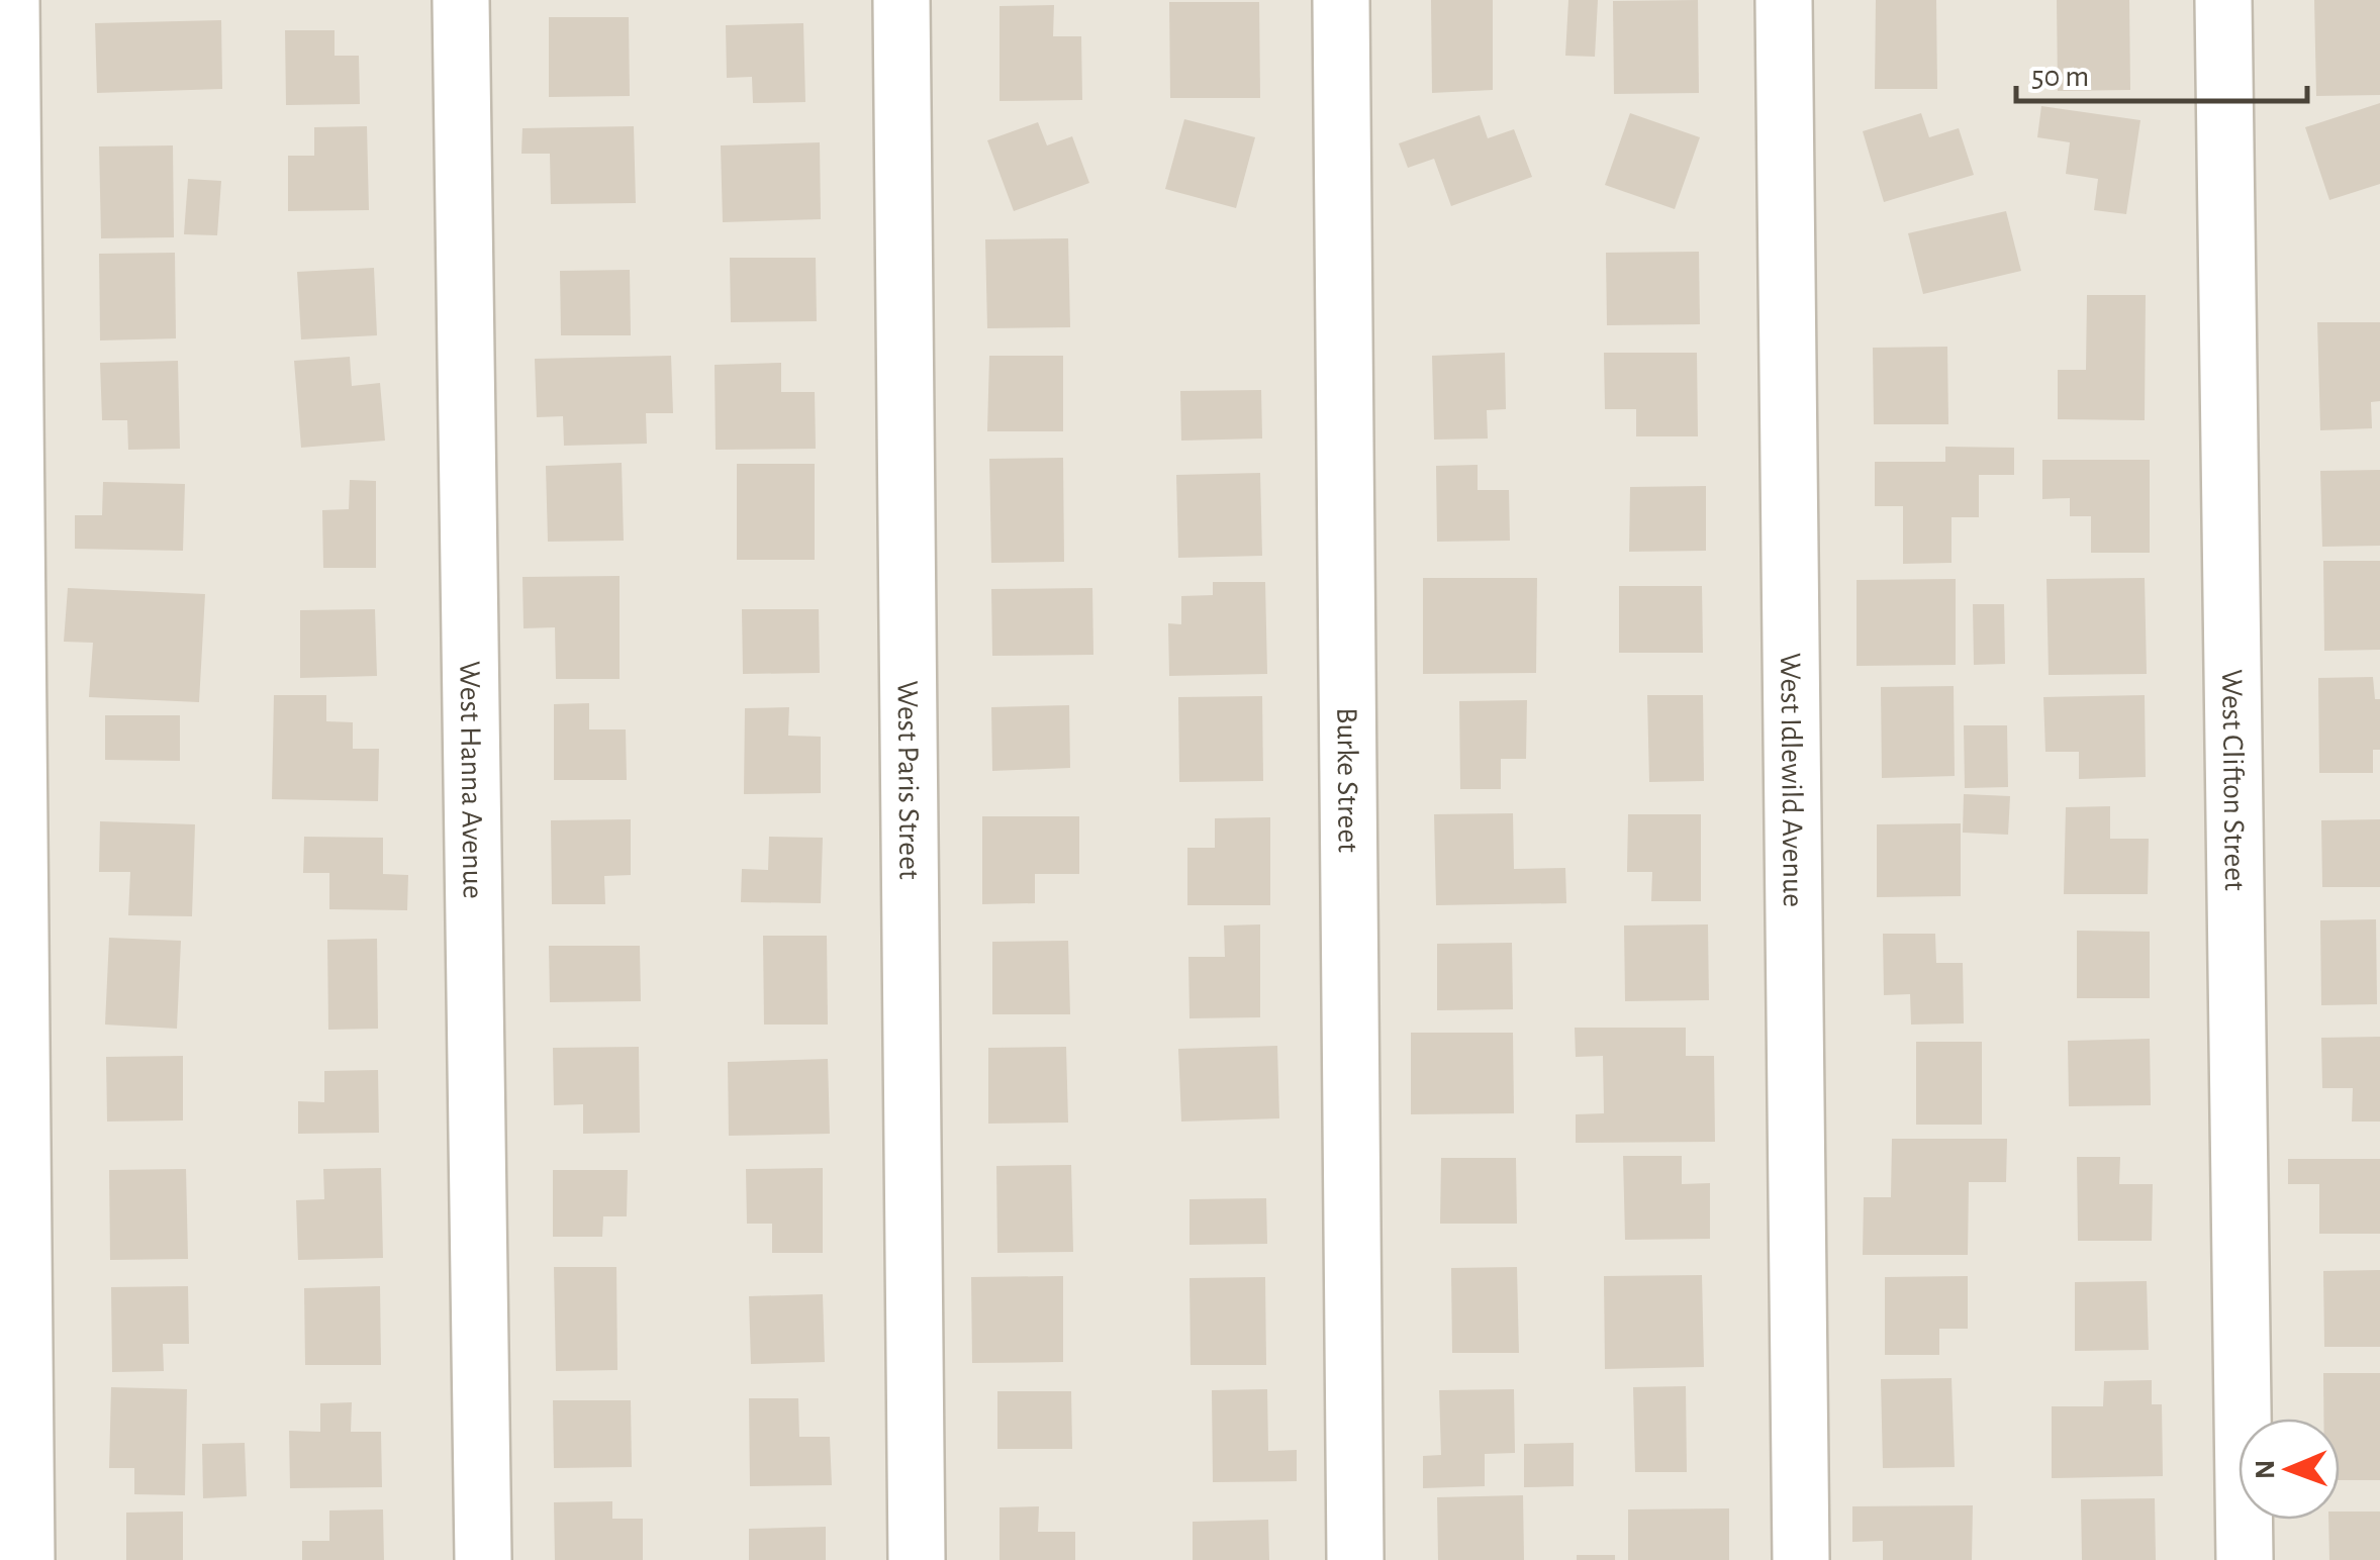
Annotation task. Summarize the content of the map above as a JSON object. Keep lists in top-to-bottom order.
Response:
{
  "streets": {
    "street": [
      "West Hanna Avenue",
      "West Paris Street",
      "Burke Street",
      "West Idlewild Avenue",
      "West Clifton Street"
    ]
  },
  "scale_bar": "50 m",
  "north": "left"
}
